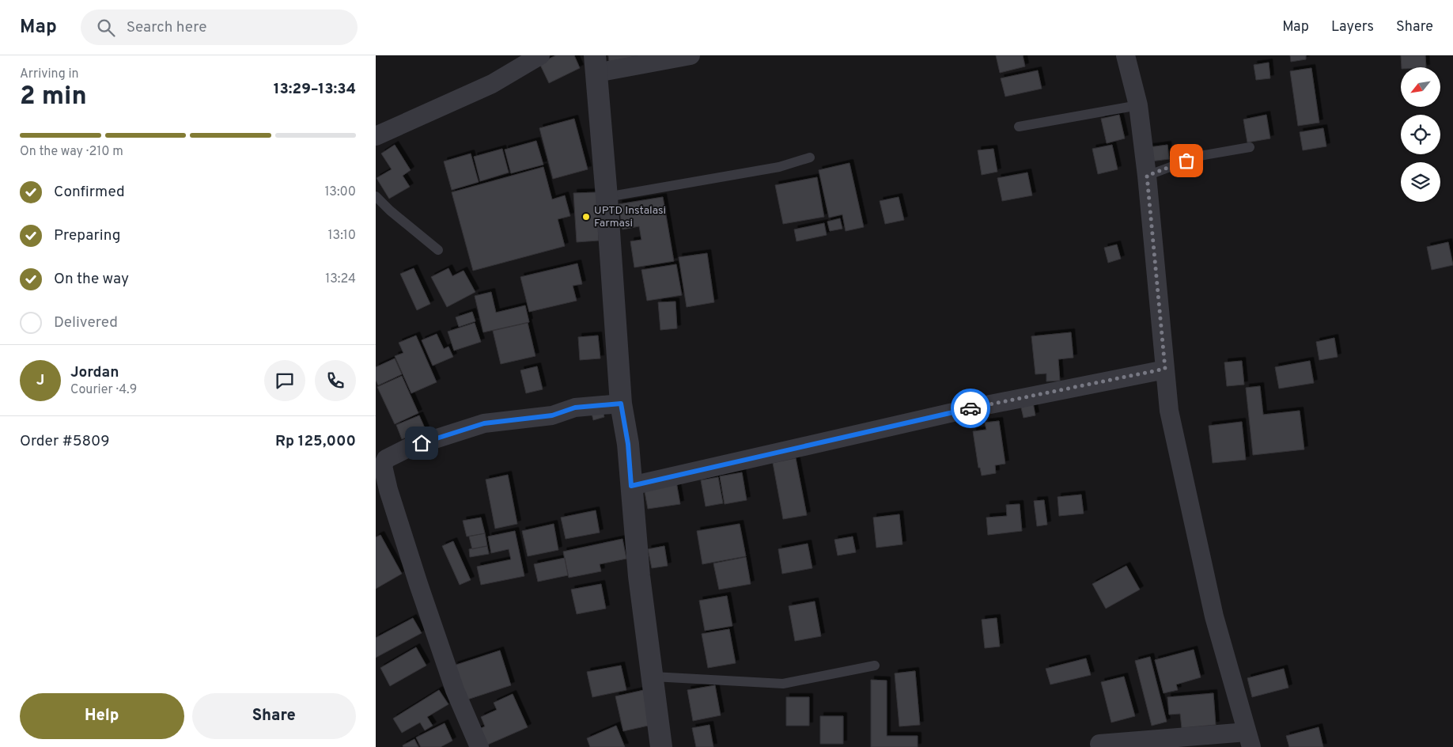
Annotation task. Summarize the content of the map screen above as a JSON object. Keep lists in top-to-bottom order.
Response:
{
  "places": ["UPTD Instalasi Farmasi"],
  "north": "bottom left",
  "page": {
    "header": "Map",
    "search": "Search here",
    "nav": ["Map", "Layers", "Share"],
    "heading": ["2 min", "Arriving in", "13:29–13:34"],
    "panel": [
      "Jordan",
      "Courier · 4.9",
      "Order #5809",
      "Rp 125,000"
    ],
    "bar": "On the way · 210 m",
    "list": [
      ["Confirmed", "13:00"],
      ["Preparing", "13:10"],
      ["On the way", "13:24"],
      "Delivered"
    ],
    "round": "J",
    "buttons": ["Help", "Share"]
  }
}
